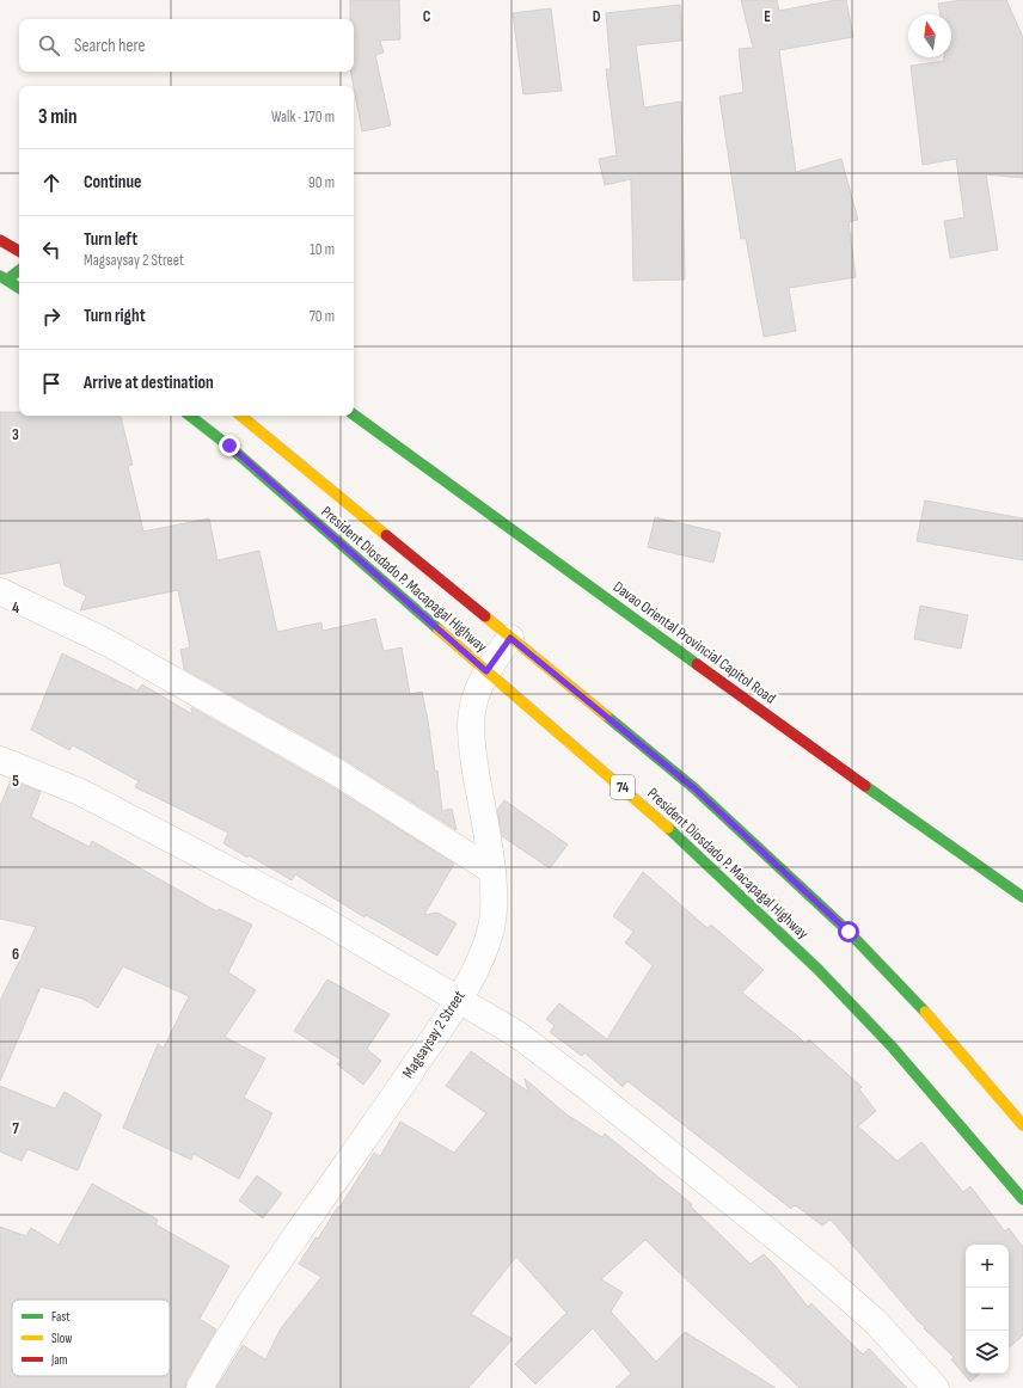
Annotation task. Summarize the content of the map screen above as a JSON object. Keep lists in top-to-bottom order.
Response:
{
  "streets": {
    "main road": ["President Diosdado P. Macapagal Highway", "Davao Oriental Provincial Capitol Road", "74"],
    "street": ["Magsaysay 2 Street"]
  },
  "crossings": [
    ["President Diosdado P. Macapagal Highway", "Magsaysay 2 Street"]
  ],
  "legend": ["Fast", "Slow", "Jam"],
  "north": "top",
  "page": {
    "search": "Search here",
    "heading": ["3 min", "Walk · 170 m"],
    "list": [
      ["Continue", "90 m"],
      ["Turn left", "Magsaysay 2 Street", "10 m"],
      ["Turn right", "70 m"],
      "Arrive at destination"
    ],
    "map_buttons": ["+", "−"]
  },
  "grid": {
    "columns": ["C", "D", "E"],
    "rows": [
      "3",
      "4",
      "5",
      "6",
      "7"
    ]
  }
}
